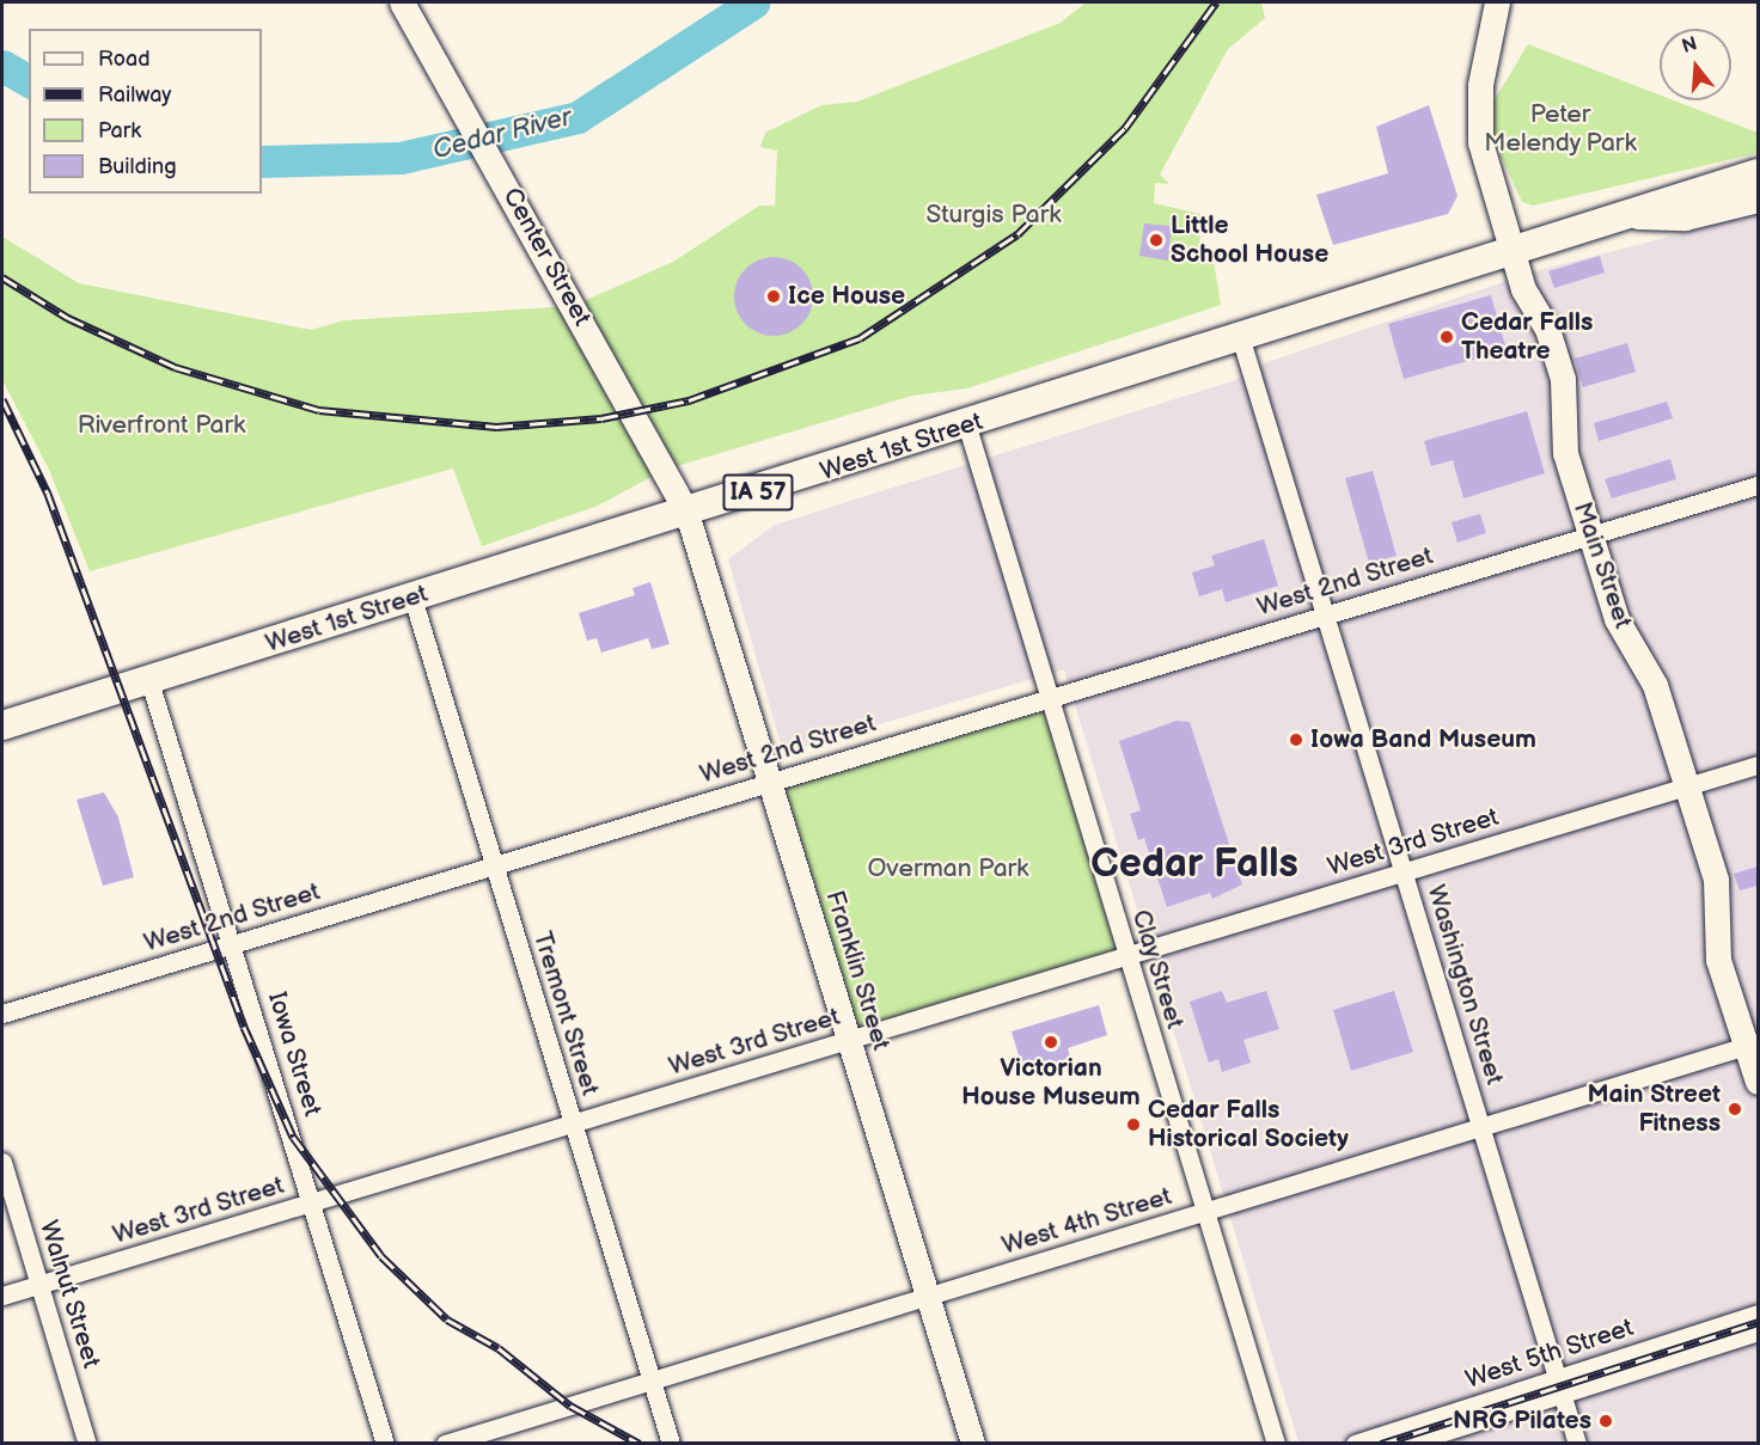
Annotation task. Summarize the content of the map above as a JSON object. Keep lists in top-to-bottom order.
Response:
{
  "streets": {
    "main road": [
      "Center Street",
      "West 1st Street",
      "IA 57",
      "Main Street"
    ],
    "street": [
      "West 2nd Street",
      "West 3rd Street",
      "Clay Street",
      "Franklin Street",
      "Washington Street",
      "Tremont Street",
      "Iowa Street",
      "West 4th Street",
      "Walnut Street",
      "West 5th Street"
    ]
  },
  "crossings": [
    ["Center Street", "West 1st Street"],
    ["Center Street", "Franklin Street"],
    ["West 1st Street", "Main Street"],
    ["West 1st Street", "Clay Street"],
    ["West 1st Street", "Franklin Street"],
    ["West 1st Street", "Washington Street"],
    ["West 1st Street", "Tremont Street"],
    ["West 1st Street", "Iowa Street"],
    ["Main Street", "West 2nd Street"],
    ["Main Street", "West 3rd Street"],
    ["Main Street", "West 4th Street"],
    ["West 2nd Street", "Clay Street"],
    ["West 2nd Street", "Franklin Street"],
    ["West 2nd Street", "Washington Street"],
    ["West 2nd Street", "Tremont Street"],
    ["West 2nd Street", "Iowa Street"],
    ["West 3rd Street", "Clay Street"],
    ["West 3rd Street", "Franklin Street"],
    ["West 3rd Street", "Washington Street"],
    ["West 3rd Street", "Tremont Street"],
    ["West 3rd Street", "Iowa Street"],
    ["West 3rd Street", "Walnut Street"],
    ["Clay Street", "West 4th Street"],
    ["Franklin Street", "West 4th Street"],
    ["Washington Street", "West 4th Street"],
    ["Washington Street", "West 5th Street"],
    ["Tremont Street", "West 4th Street"]
  ],
  "districts": ["Cedar Falls"],
  "water": ["Cedar River"],
  "parks": [
    "Peter Melendy Park",
    "Sturgis Park",
    "Riverfront Park",
    "Overman Park"
  ],
  "places": [
    "Little School House",
    "Ice House",
    "Cedar Falls Theatre",
    "Iowa Band Museum",
    "Victorian House Museum",
    "Main Street Fitness",
    "Cedar Falls Historical Society",
    "NRG Pilates"
  ],
  "legend": [
    "Road",
    "Railway",
    "Park",
    "Building"
  ],
  "north": "top"
}
